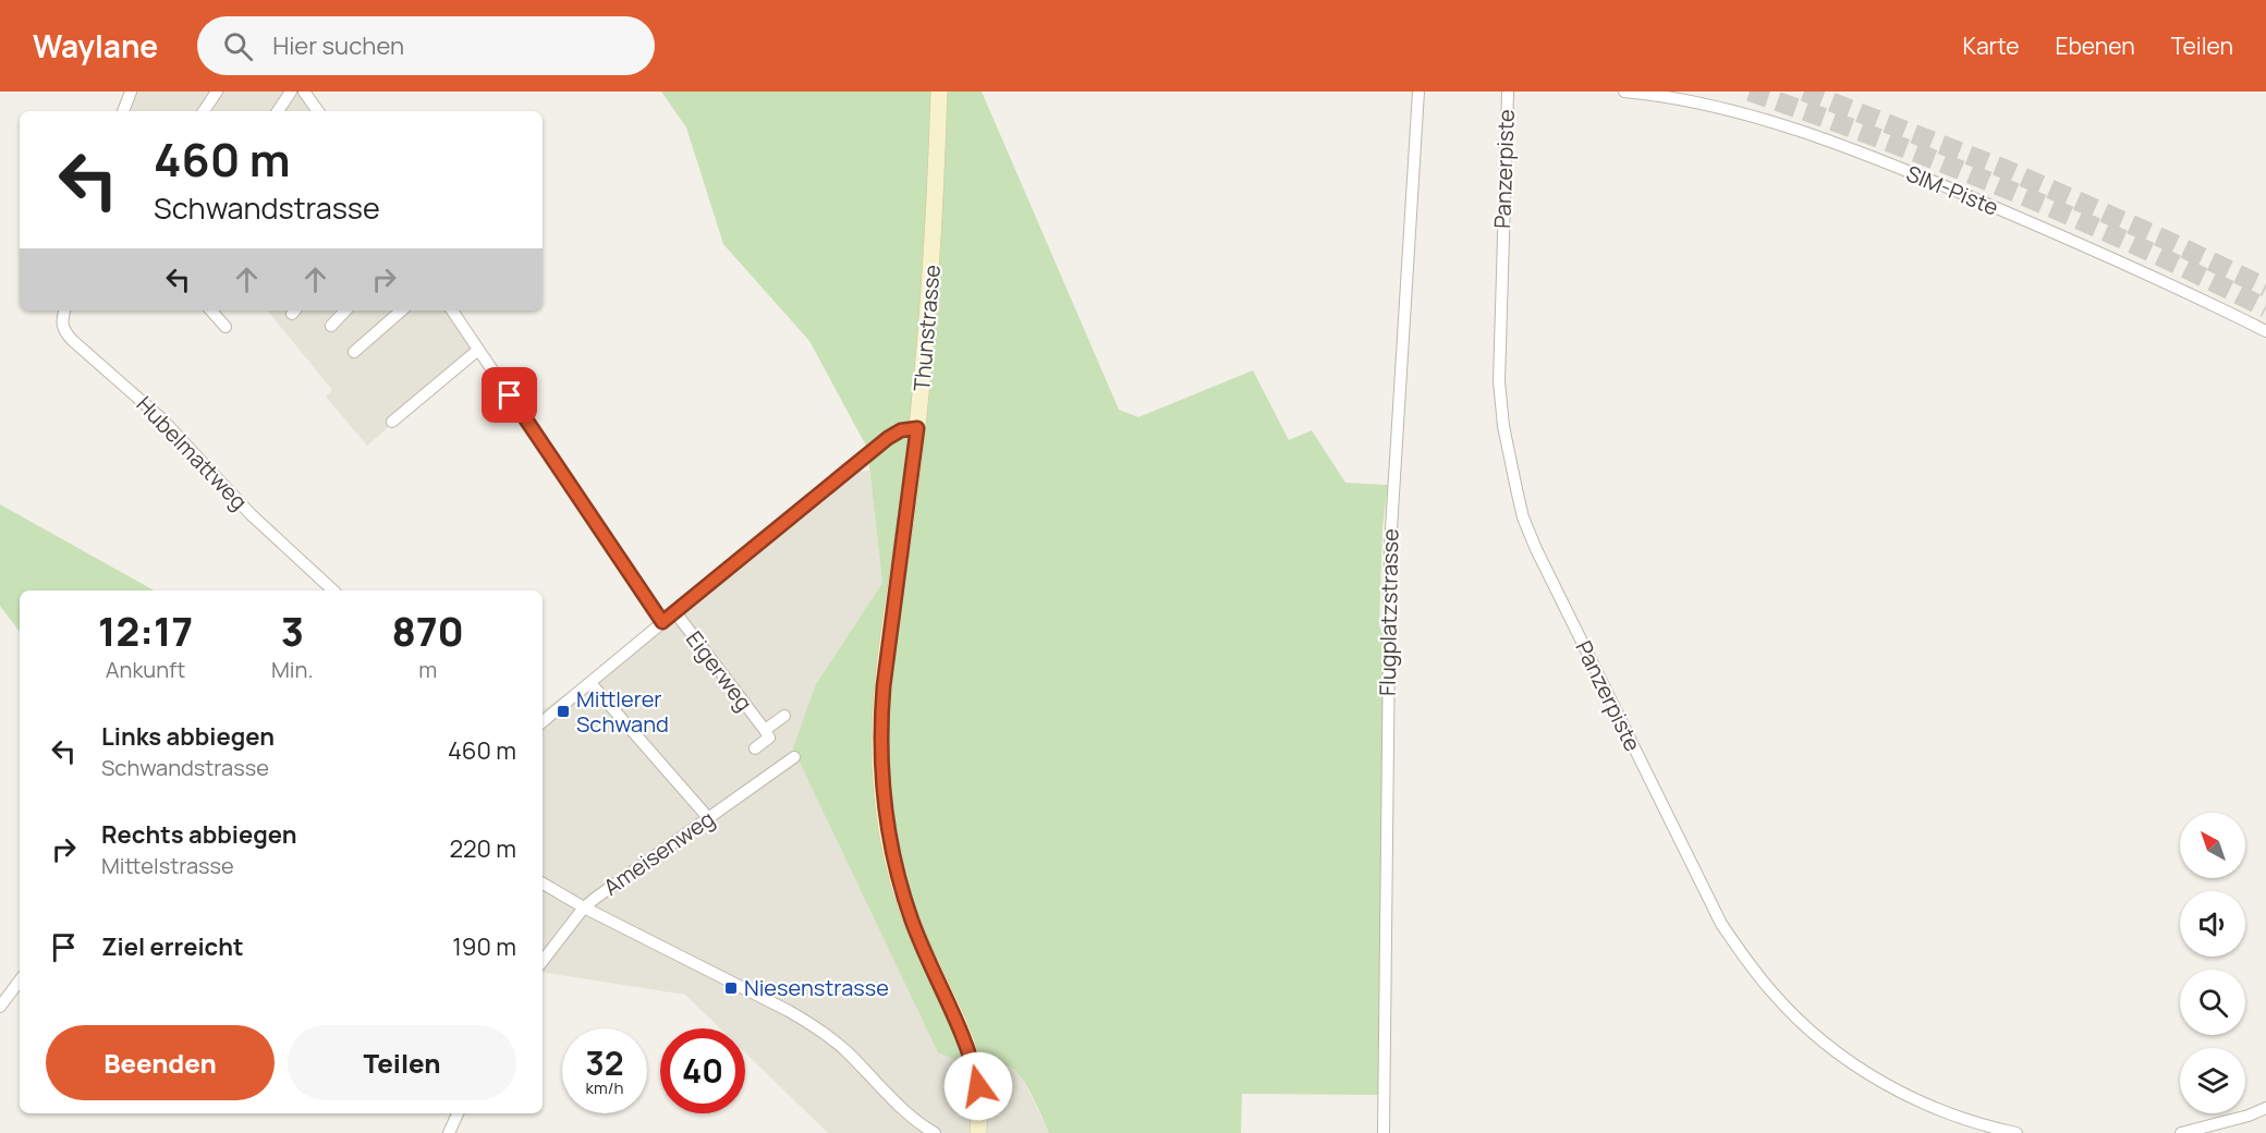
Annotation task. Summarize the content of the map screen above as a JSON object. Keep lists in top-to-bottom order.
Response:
{
  "streets": {
    "street": [
      "Panzerpiste",
      "SIM-Piste",
      "Thunstrasse",
      "Hubelmattweg",
      "Flugplatzstrasse",
      "Eigerweg",
      "Ameisenweg"
    ]
  },
  "places": {
    "transit": ["Mittlerer Schwand", "Niesenstrasse"]
  },
  "north": "top left",
  "page": {
    "header": "Waylane",
    "search": "Hier suchen",
    "nav": ["Karte", "Ebenen", "Teilen"],
    "turn": ["460 m", "Schwandstrasse"],
    "eta": [
      "12:17",
      "Ankunft",
      "3",
      "Min.",
      "870",
      "m"
    ],
    "list": [
      {
        "name": "Links abbiegen",
        "note": "Schwandstrasse",
        "value": "460 m"
      },
      {
        "name": "Rechts abbiegen",
        "note": "Mittelstrasse",
        "value": "220 m"
      },
      {
        "name": "Ziel erreicht",
        "value": "190 m"
      }
    ],
    "buttons": ["Beenden", "Teilen"],
    "speed": "32 km/h",
    "limit": "40"
  }
}
